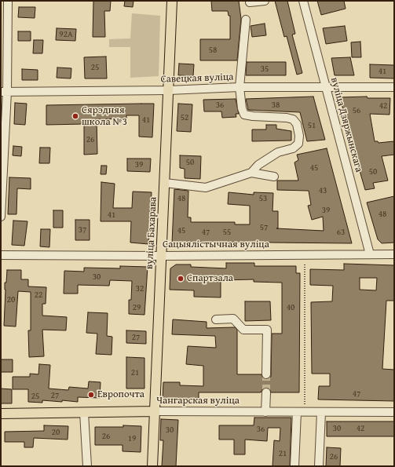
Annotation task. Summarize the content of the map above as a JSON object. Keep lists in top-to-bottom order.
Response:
{
  "streets": {
    "main road": ["вуліца Бахарава", "Чангарская вуліца"],
    "street": ["Савецкая вуліца", "вуліца Дзяржынскага", "Сацыялістычная вуліца"]
  },
  "crossings": [
    ["Савецкая вуліца", "вуліца Дзяржынскага"],
    ["Савецкая вуліца", "вуліца Бахарава"],
    ["вуліца Дзяржынскага", "Сацыялістычная вуліца"],
    ["вуліца Бахарава", "Сацыялістычная вуліца"],
    ["вуліца Бахарава", "Чангарская вуліца"]
  ],
  "places": ["Сярэдняя школа №3", "Спартзала", "Европочта"],
  "house_numbers": [
    "92А",
    "58",
    "25",
    "35",
    "41",
    "36",
    "38",
    "42",
    "56",
    "52",
    "41",
    "51",
    "26",
    "50",
    "39",
    "45",
    "50",
    "43",
    "48",
    "53",
    "39",
    "48",
    "41",
    "57",
    "37",
    "45",
    "47",
    "55",
    "63",
    "30",
    "32",
    "22",
    "20",
    "29",
    "40",
    "27",
    "21",
    "47",
    "27",
    "25",
    "30",
    "42",
    "36",
    "30",
    "20",
    "26",
    "19",
    "21",
    "26"
  ]
}
